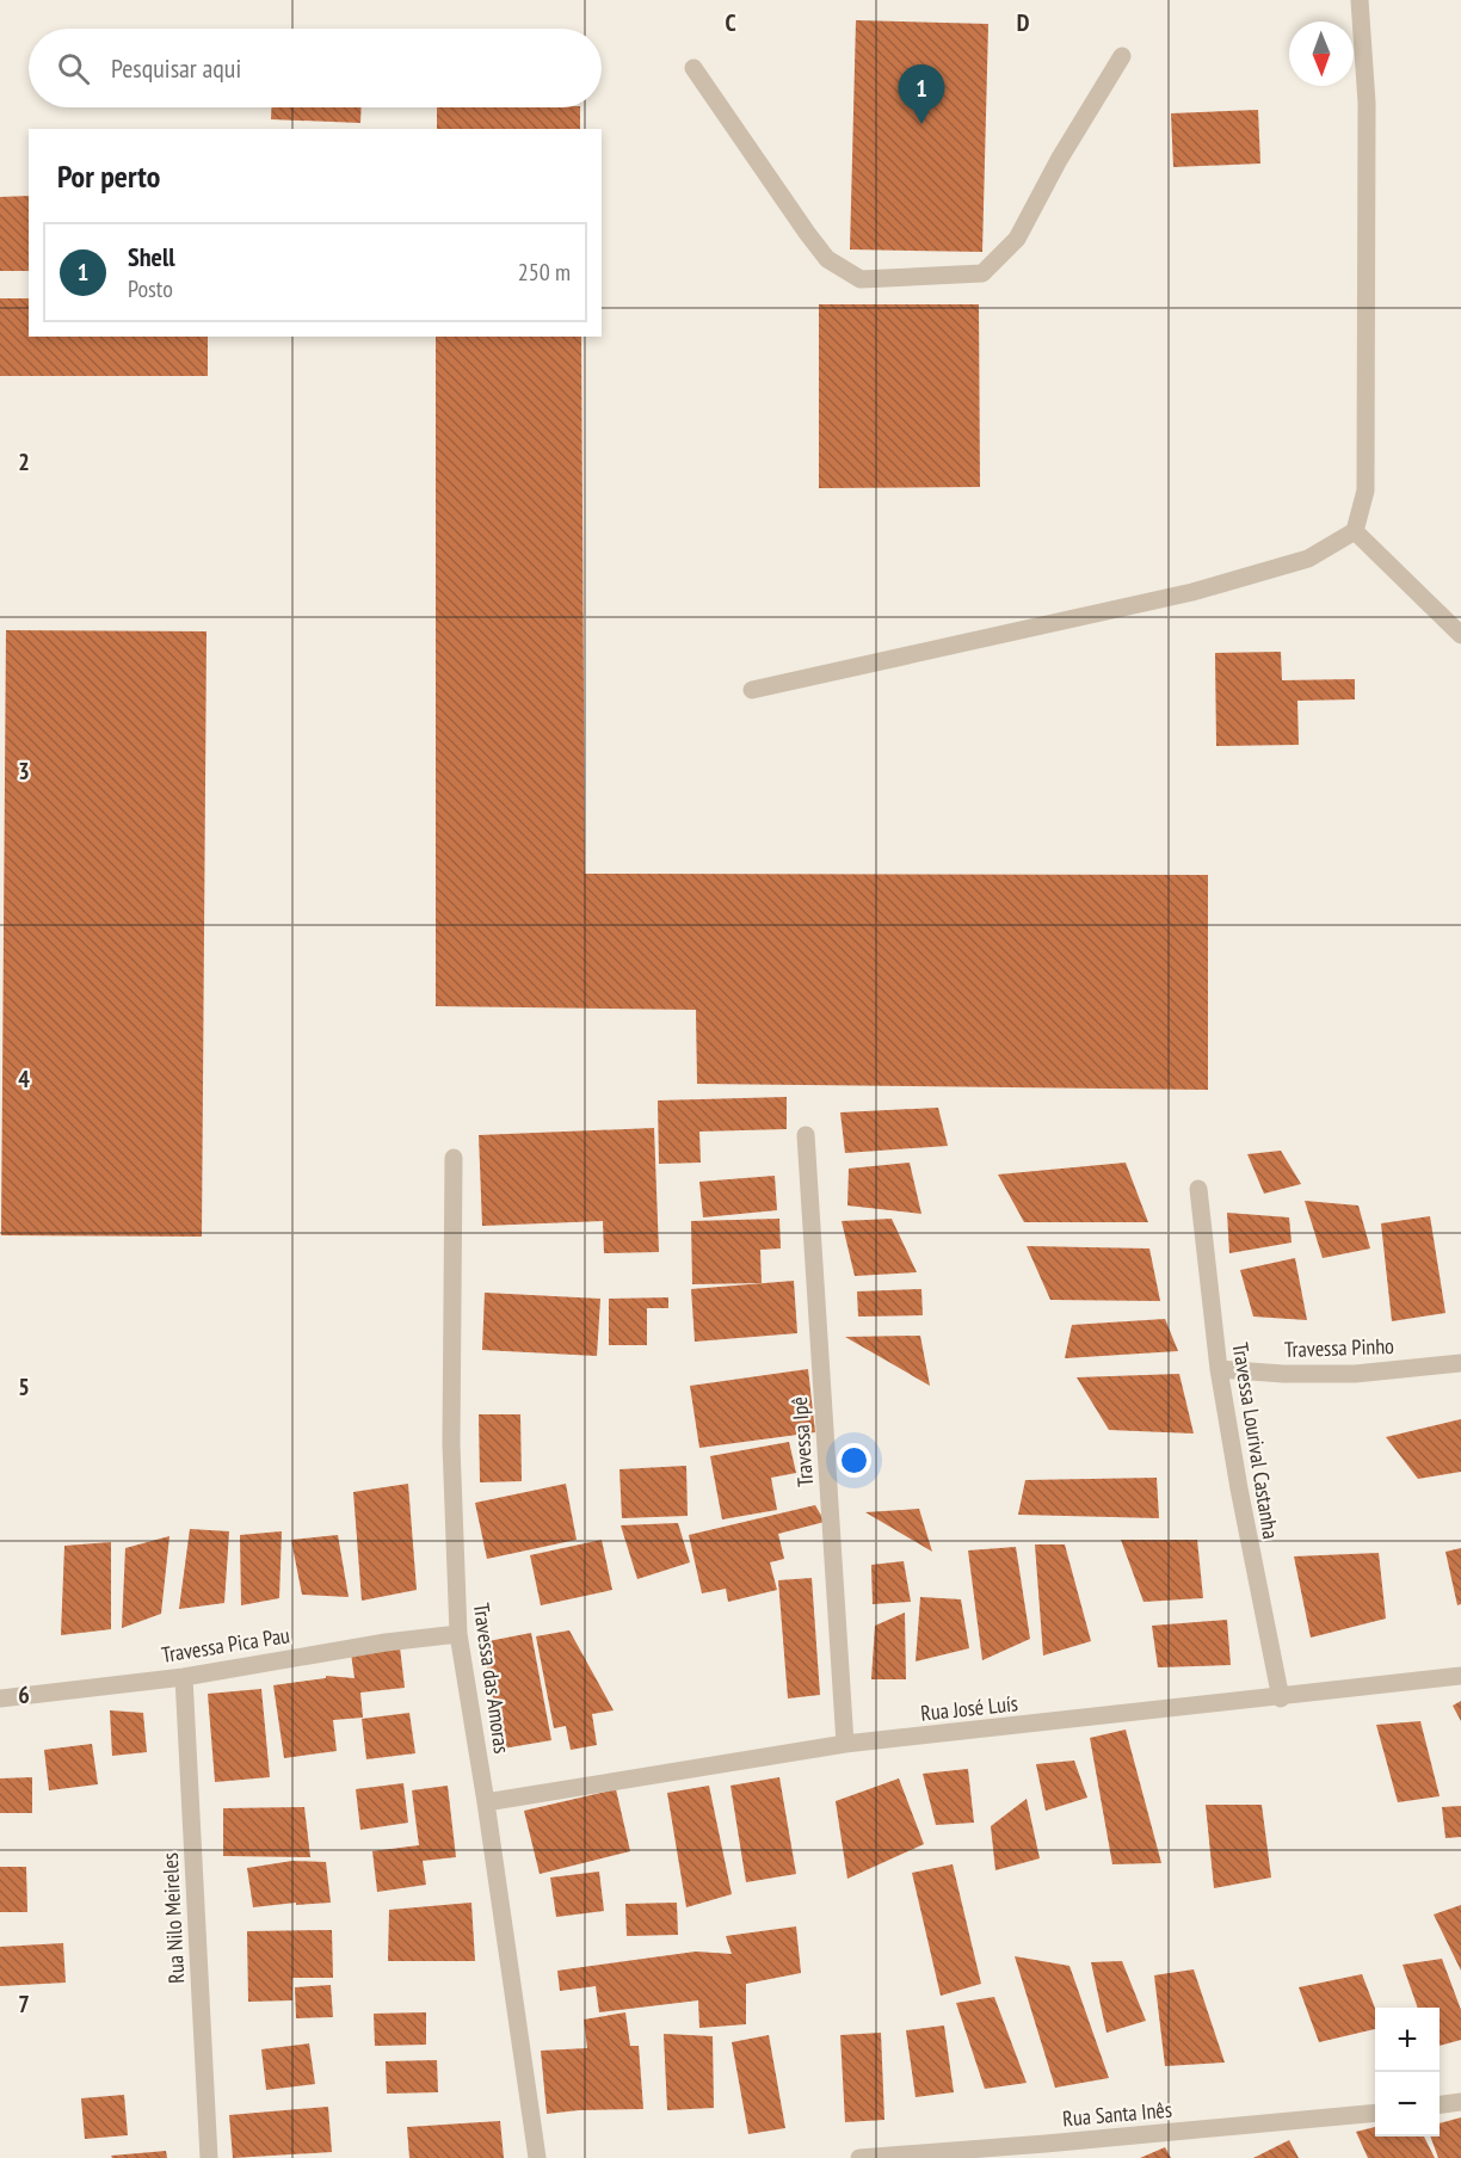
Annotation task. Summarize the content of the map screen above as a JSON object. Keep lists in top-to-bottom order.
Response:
{
  "streets": {
    "street": [
      "Travessa Pinho",
      "Travessa Lourival Castanha",
      "Travessa Ipê",
      "Travessa Pica Pau",
      "Travessa das Amoras",
      "Rua José Luís",
      "Rua Nilo Meireles",
      "Rua Santa Inês"
    ]
  },
  "crossings": [
    ["Travessa Pinho", "Travessa Lourival Castanha"],
    ["Travessa Lourival Castanha", "Rua José Luís"],
    ["Travessa Ipê", "Rua José Luís"],
    ["Travessa Pica Pau", "Travessa das Amoras"],
    ["Travessa Pica Pau", "Rua Nilo Meireles"],
    ["Travessa das Amoras", "Rua José Luís"]
  ],
  "north": "bottom",
  "page": {
    "search": "Pesquisar aqui",
    "pins": "1",
    "heading": "Por perto",
    "list": [
      {
        "mark": "1",
        "name": "Shell",
        "note": "Posto",
        "value": "250 m"
      }
    ],
    "map_buttons": ["+", "−"]
  },
  "grid": {
    "columns": ["C", "D"],
    "rows": [
      "2",
      "3",
      "4",
      "5",
      "6",
      "7"
    ]
  }
}
